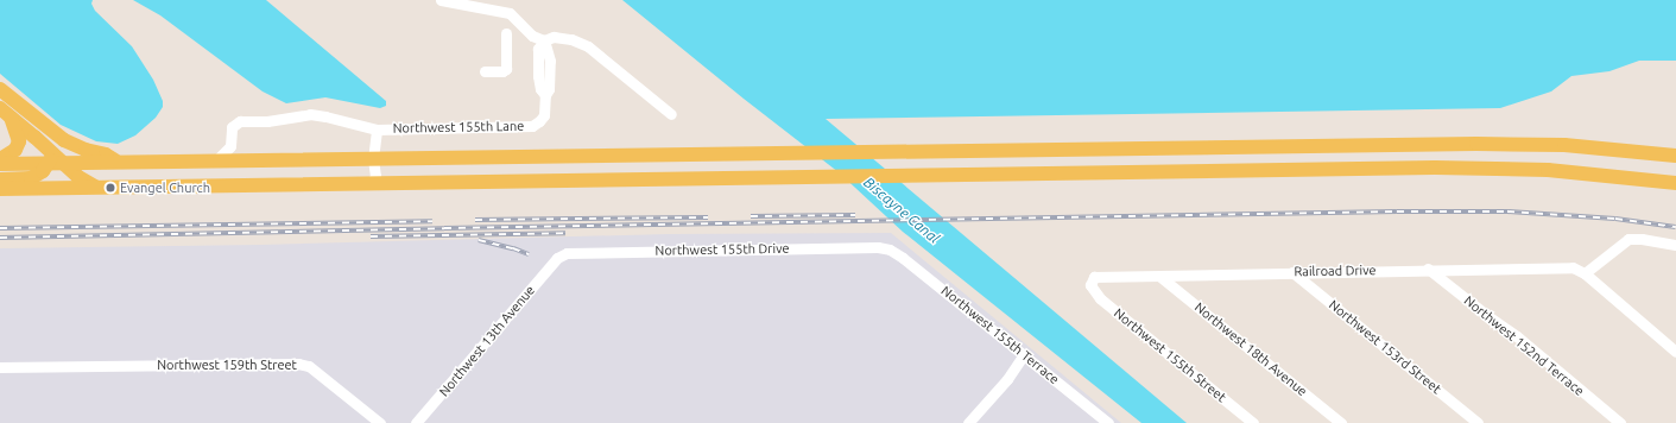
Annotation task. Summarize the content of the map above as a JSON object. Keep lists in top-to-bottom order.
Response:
{
  "streets": {
    "street": [
      "Northwest 155th Lane",
      "Northwest 155th Drive",
      "Railroad Drive",
      "Northwest 155th Terrace",
      "Northwest 13th Avenue",
      "Northwest 152nd Terrace",
      "Northwest 153rd Street",
      "Northwest 18th Avenue",
      "Northwest 155th Street",
      "Northwest 159th Street"
    ]
  },
  "crossings": [
    ["Northwest 155th Drive", "Northwest 155th Terrace"],
    ["Northwest 155th Drive", "Northwest 13th Avenue"],
    ["Railroad Drive", "Northwest 152nd Terrace"],
    ["Railroad Drive", "Northwest 153rd Street"],
    ["Railroad Drive", "Northwest 18th Avenue"],
    ["Railroad Drive", "Northwest 155th Street"]
  ],
  "water": ["Biscayne Canal"],
  "places": ["Evangel Church"]
}
